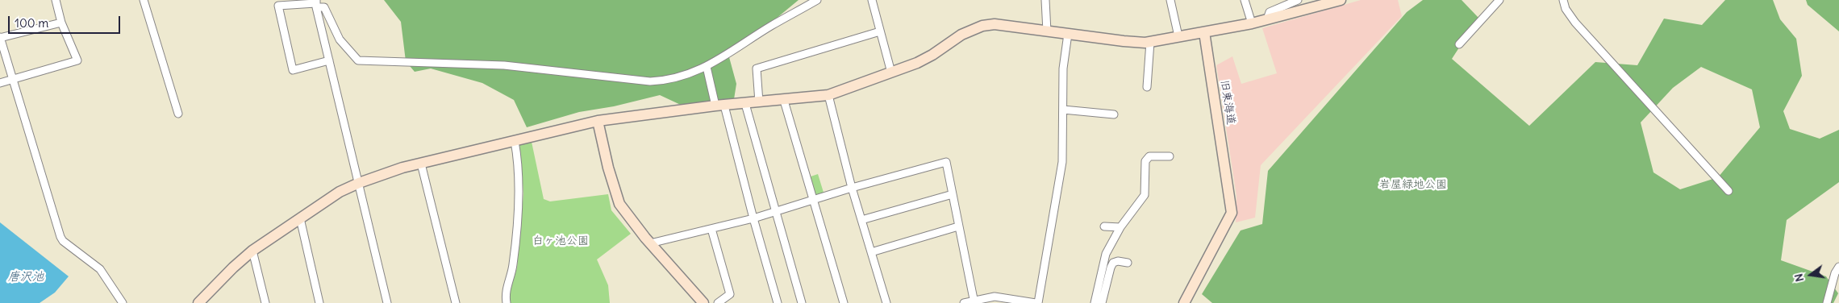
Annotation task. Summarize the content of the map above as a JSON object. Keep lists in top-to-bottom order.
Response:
{
  "streets": {
    "street": ["旧東海道"]
  },
  "water": ["唐沢池"],
  "parks": ["岩屋緑地公園", "白ヶ池公園"],
  "scale_bar": "100 m",
  "north": "left"
}
